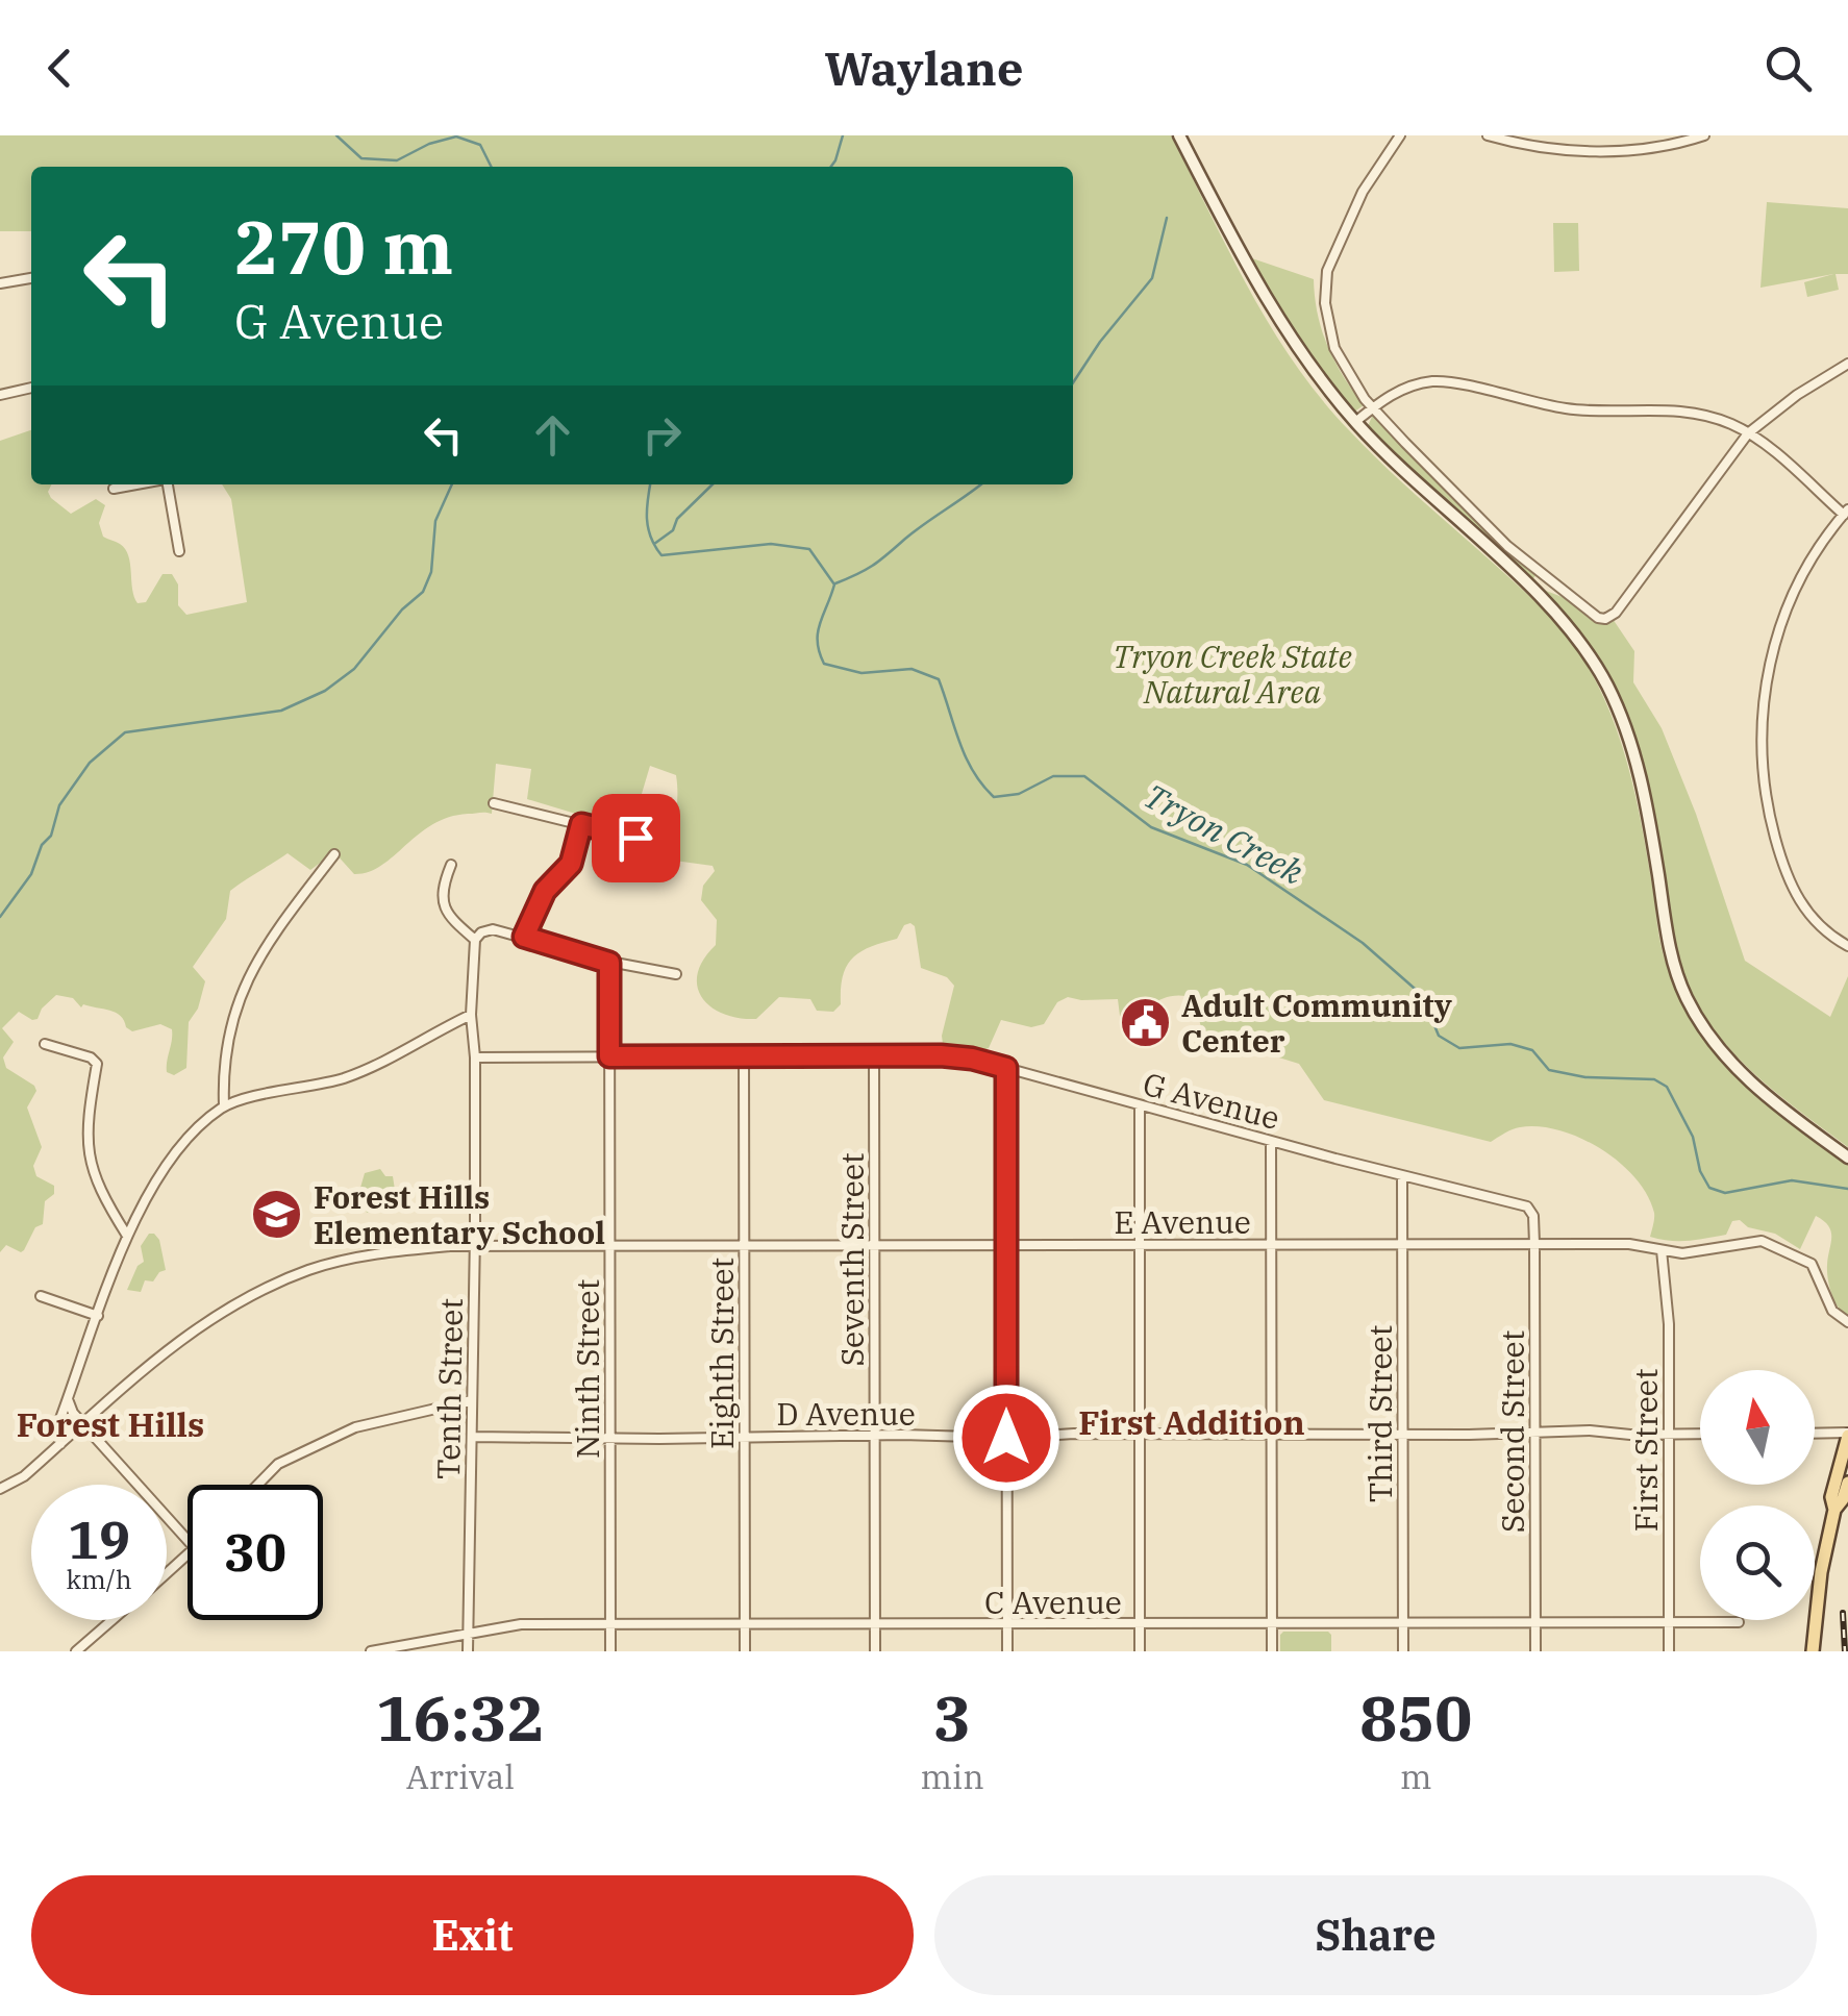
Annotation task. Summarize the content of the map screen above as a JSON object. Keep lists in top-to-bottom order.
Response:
{
  "streets": {
    "street": [
      "G Avenue",
      "E Avenue",
      "Seventh Street",
      "Eighth Street",
      "Ninth Street",
      "Tenth Street",
      "D Avenue",
      "Third Street",
      "Second Street",
      "First Street",
      "C Avenue"
    ]
  },
  "crossings": [
    ["G Avenue", "Seventh Street"],
    ["G Avenue", "Eighth Street"],
    ["G Avenue", "Ninth Street"],
    ["G Avenue", "Tenth Street"],
    ["G Avenue", "Third Street"],
    ["G Avenue", "Second Street"],
    ["E Avenue", "Seventh Street"],
    ["E Avenue", "Eighth Street"],
    ["E Avenue", "Ninth Street"],
    ["E Avenue", "Tenth Street"],
    ["E Avenue", "Third Street"],
    ["E Avenue", "Second Street"],
    ["E Avenue", "First Street"],
    ["Seventh Street", "D Avenue"],
    ["Seventh Street", "C Avenue"],
    ["Eighth Street", "D Avenue"],
    ["Eighth Street", "C Avenue"],
    ["Ninth Street", "D Avenue"],
    ["Ninth Street", "C Avenue"],
    ["Tenth Street", "D Avenue"],
    ["Tenth Street", "C Avenue"],
    ["D Avenue", "Third Street"],
    ["D Avenue", "Second Street"],
    ["D Avenue", "First Street"],
    ["Third Street", "C Avenue"],
    ["Second Street", "C Avenue"],
    ["First Street", "C Avenue"]
  ],
  "districts": ["First Addition", "Forest Hills"],
  "water": ["Tryon Creek"],
  "parks": ["Tryon Creek State Natural Area"],
  "places": {
    "public building": ["Adult Community Center"],
    "school or university": ["Forest Hills Elementary School"]
  },
  "north": "top",
  "page": {
    "header": "Waylane",
    "turn": ["270 m", "G Avenue"],
    "speed": "19 km/h",
    "limit": "30",
    "eta": [
      "16:32",
      "Arrival",
      "3",
      "min",
      "850",
      "m"
    ],
    "buttons": ["Exit", "Share"]
  }
}
